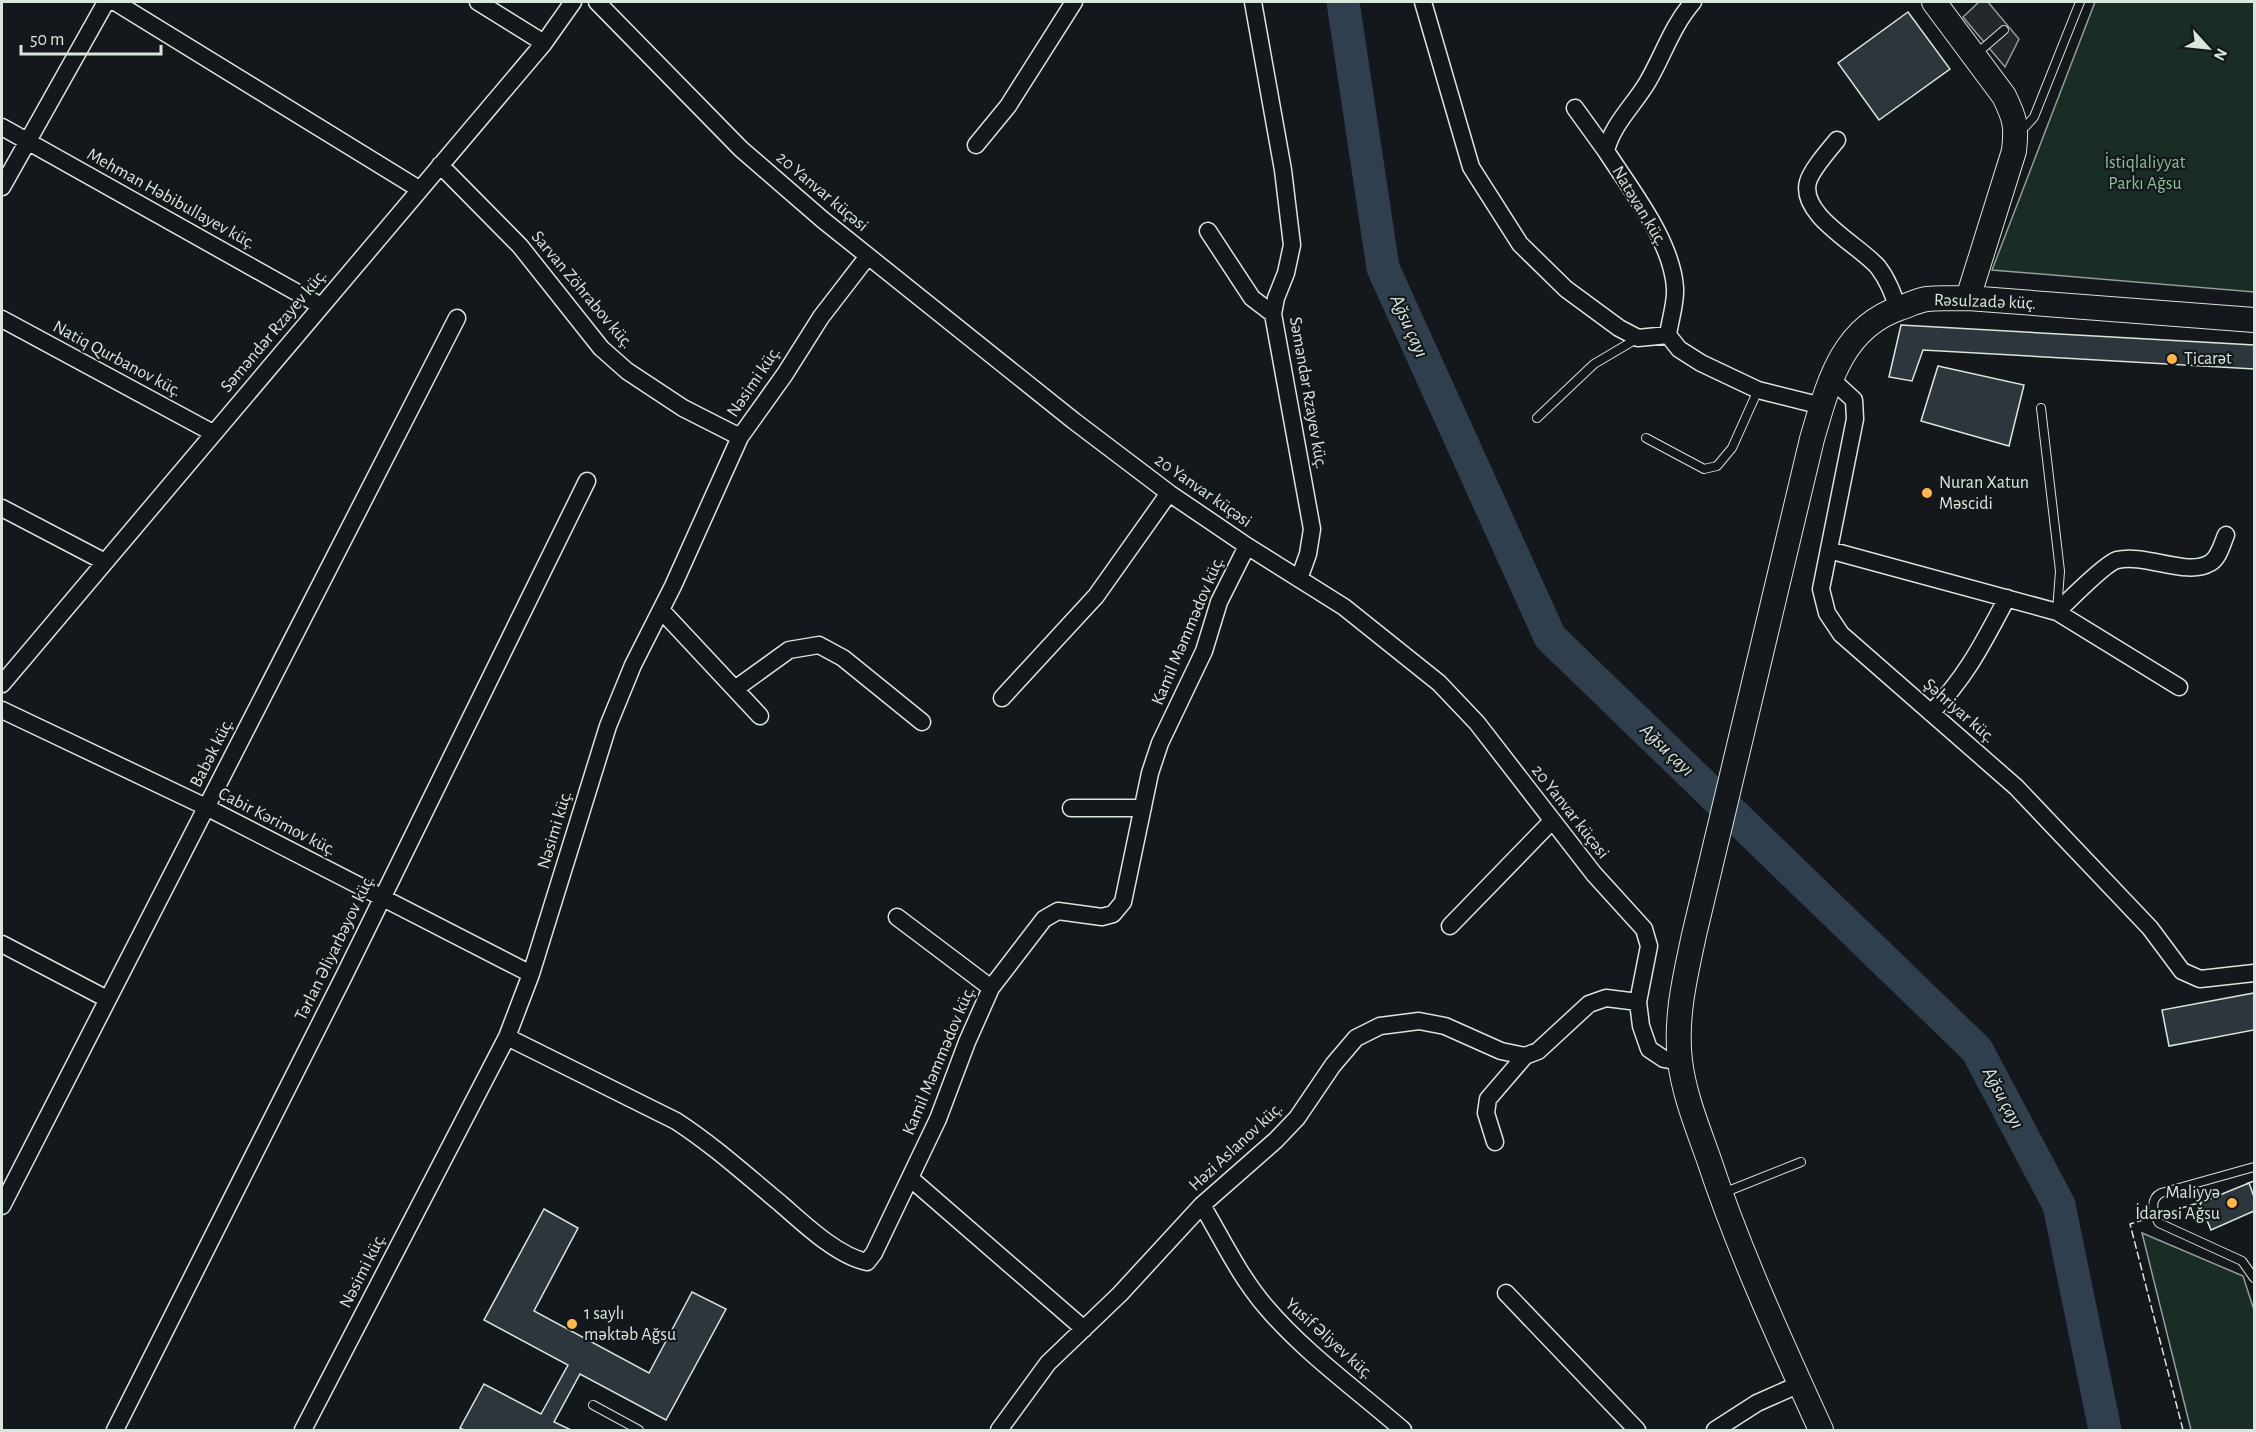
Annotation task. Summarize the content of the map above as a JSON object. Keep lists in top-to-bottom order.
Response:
{
  "streets": {
    "main road": ["Rəsulzadə küç."],
    "street": [
      "20 Yanvar küçəsi",
      "Mehman Həbibullayev küç.",
      "Natəvan küç.",
      "Sarvan Zöhrabov küç.",
      "Səməndər Rzayev küç.",
      "Natiq Qurbanov küç.",
      "Nəsimi küç.",
      "Kamil Məmmədov küç.",
      "Şəhriyar küç.",
      "Babək küç.",
      "Cabir Kərimov küç.",
      "Tərlan Əliyarbəyov küç.",
      "Həzi Aslanov küç.",
      "Yusif Əliyev küç."
    ]
  },
  "crossings": [
    ["20 Yanvar küçəsi", "Rəsulzadə küç."],
    ["20 Yanvar küçəsi", "Səməndər Rzayev küç."],
    ["20 Yanvar küçəsi", "Nəsimi küç."],
    ["20 Yanvar küçəsi", "Kamil Məmmədov küç."],
    ["Mehman Həbibullayev küç.", "Səməndər Rzayev küç."],
    ["Sarvan Zöhrabov küç.", "Səməndər Rzayev küç."],
    ["Sarvan Zöhrabov küç.", "Nəsimi küç."],
    ["Rəsulzadə küç.", "Şəhriyar küç."],
    ["Səməndər Rzayev küç.", "Natiq Qurbanov küç."],
    ["Nəsimi küç.", "Kamil Məmmədov küç."],
    ["Nəsimi küç.", "Cabir Kərimov küç."],
    ["Babək küç.", "Cabir Kərimov küç."],
    ["Cabir Kərimov küç.", "Tərlan Əliyarbəyov küç."],
    ["Həzi Aslanov küç.", "Yusif Əliyev küç."]
  ],
  "water": ["Ağsu çayı"],
  "parks": ["İstiqlaliyyat Parkı Ağsu"],
  "places": [
    "Ticarət",
    "Nuran Xatun Məscidi",
    "Maliyyə İdarəsi Ağsu",
    "1 saylı məktəb Ağsu"
  ],
  "scale_bar": "50 m",
  "north": "bottom right"
}
